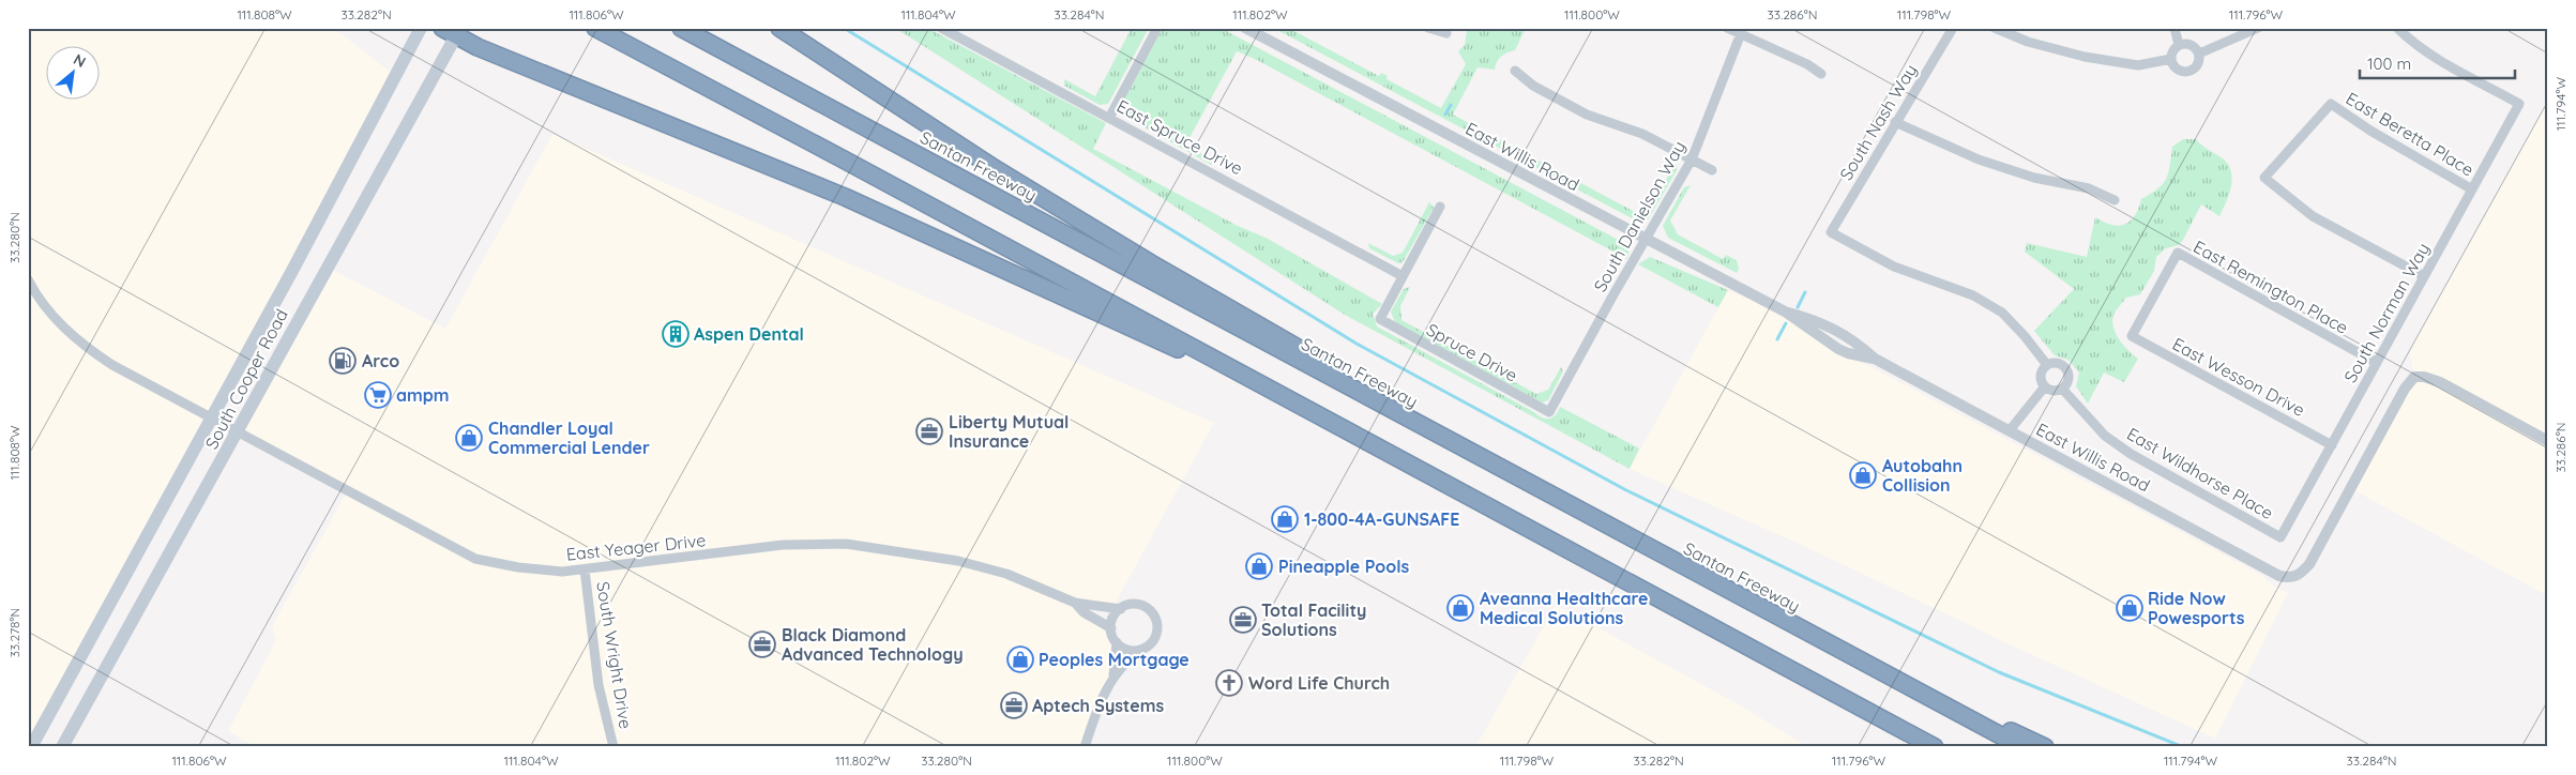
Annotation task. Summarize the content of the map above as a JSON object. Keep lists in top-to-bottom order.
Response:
{
  "streets": {
    "highway": ["Santan Freeway"],
    "main road": ["South Cooper Road"],
    "street": [
      "South Nash Way",
      "East Beretta Place",
      "East Spruce Drive",
      "East Willis Road",
      "South Danielson Way",
      "East Remington Place",
      "South Norman Way",
      "Spruce Drive",
      "East Wesson Drive",
      "East Wildhorse Place",
      "East Yeager Drive",
      "South Wright Drive"
    ]
  },
  "crossings": [
    ["South Nash Way", "East Wildhorse Place"],
    ["East Beretta Place", "South Norman Way"],
    ["East Spruce Drive", "Spruce Drive"],
    ["East Willis Road", "South Danielson Way"],
    ["South Danielson Way", "Spruce Drive"],
    ["East Remington Place", "South Norman Way"],
    ["East Remington Place", "East Wesson Drive"],
    ["South Norman Way", "East Wesson Drive"],
    ["South Norman Way", "East Wildhorse Place"],
    ["South Cooper Road", "East Yeager Drive"],
    ["East Yeager Drive", "South Wright Drive"]
  ],
  "places": {
    "building": ["Aspen Dental"],
    "fuel station": ["Arco"],
    "supermarket": ["ampm"],
    "office": [
      "Liberty Mutual Insurance",
      "Total Facility Solutions",
      "Black Diamond Advanced Technology",
      "Aptech Systems"
    ],
    "shop": [
      "Chandler Loyal Commercial Lender",
      "Autobahn Collision",
      "1-800-4A-GUNSAFE",
      "Pineapple Pools",
      "Aveanna Healthcare Medical Solutions",
      "Ride Now Powesports",
      "Peoples Mortgage"
    ],
    "church": ["Word Life Church"]
  },
  "scale_bar": "100 m",
  "north": "top right",
  "coordinates": [
    "111.808°W",
    "33.282°N",
    "111.806°W",
    "111.804°W",
    "33.284°N",
    "111.802°W",
    "111.800°W",
    "33.286°N",
    "111.798°W",
    "111.796°W",
    "111.794°W",
    "33.280°N",
    "33.278°N"
  ]
}
